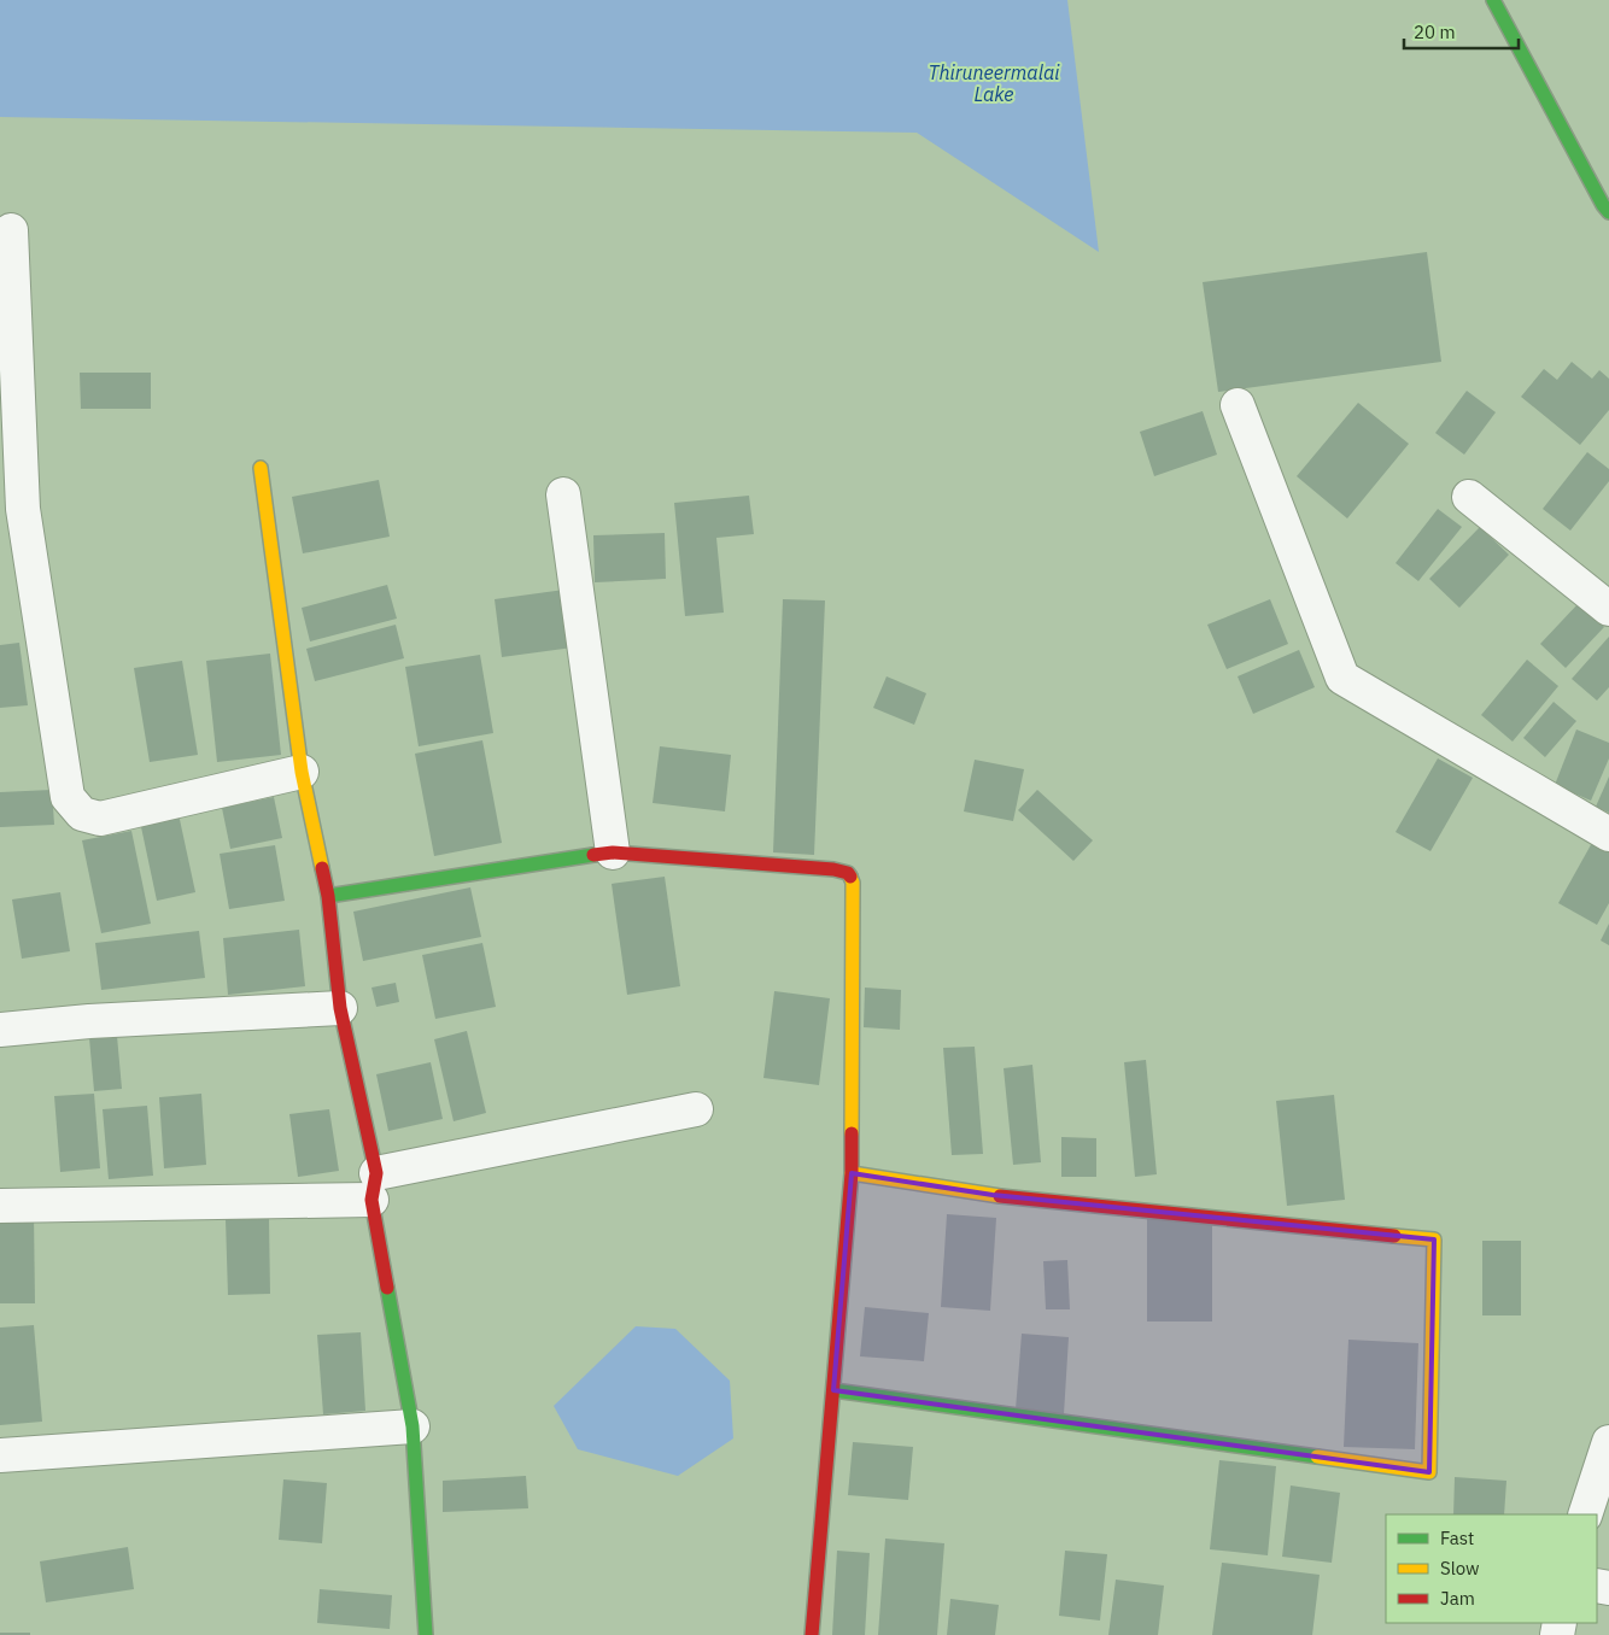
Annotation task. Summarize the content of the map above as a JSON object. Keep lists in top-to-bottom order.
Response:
{
  "water": ["Thiruneermalai Lake"],
  "legend": ["Fast", "Slow", "Jam"],
  "scale_bar": "20 m"
}
